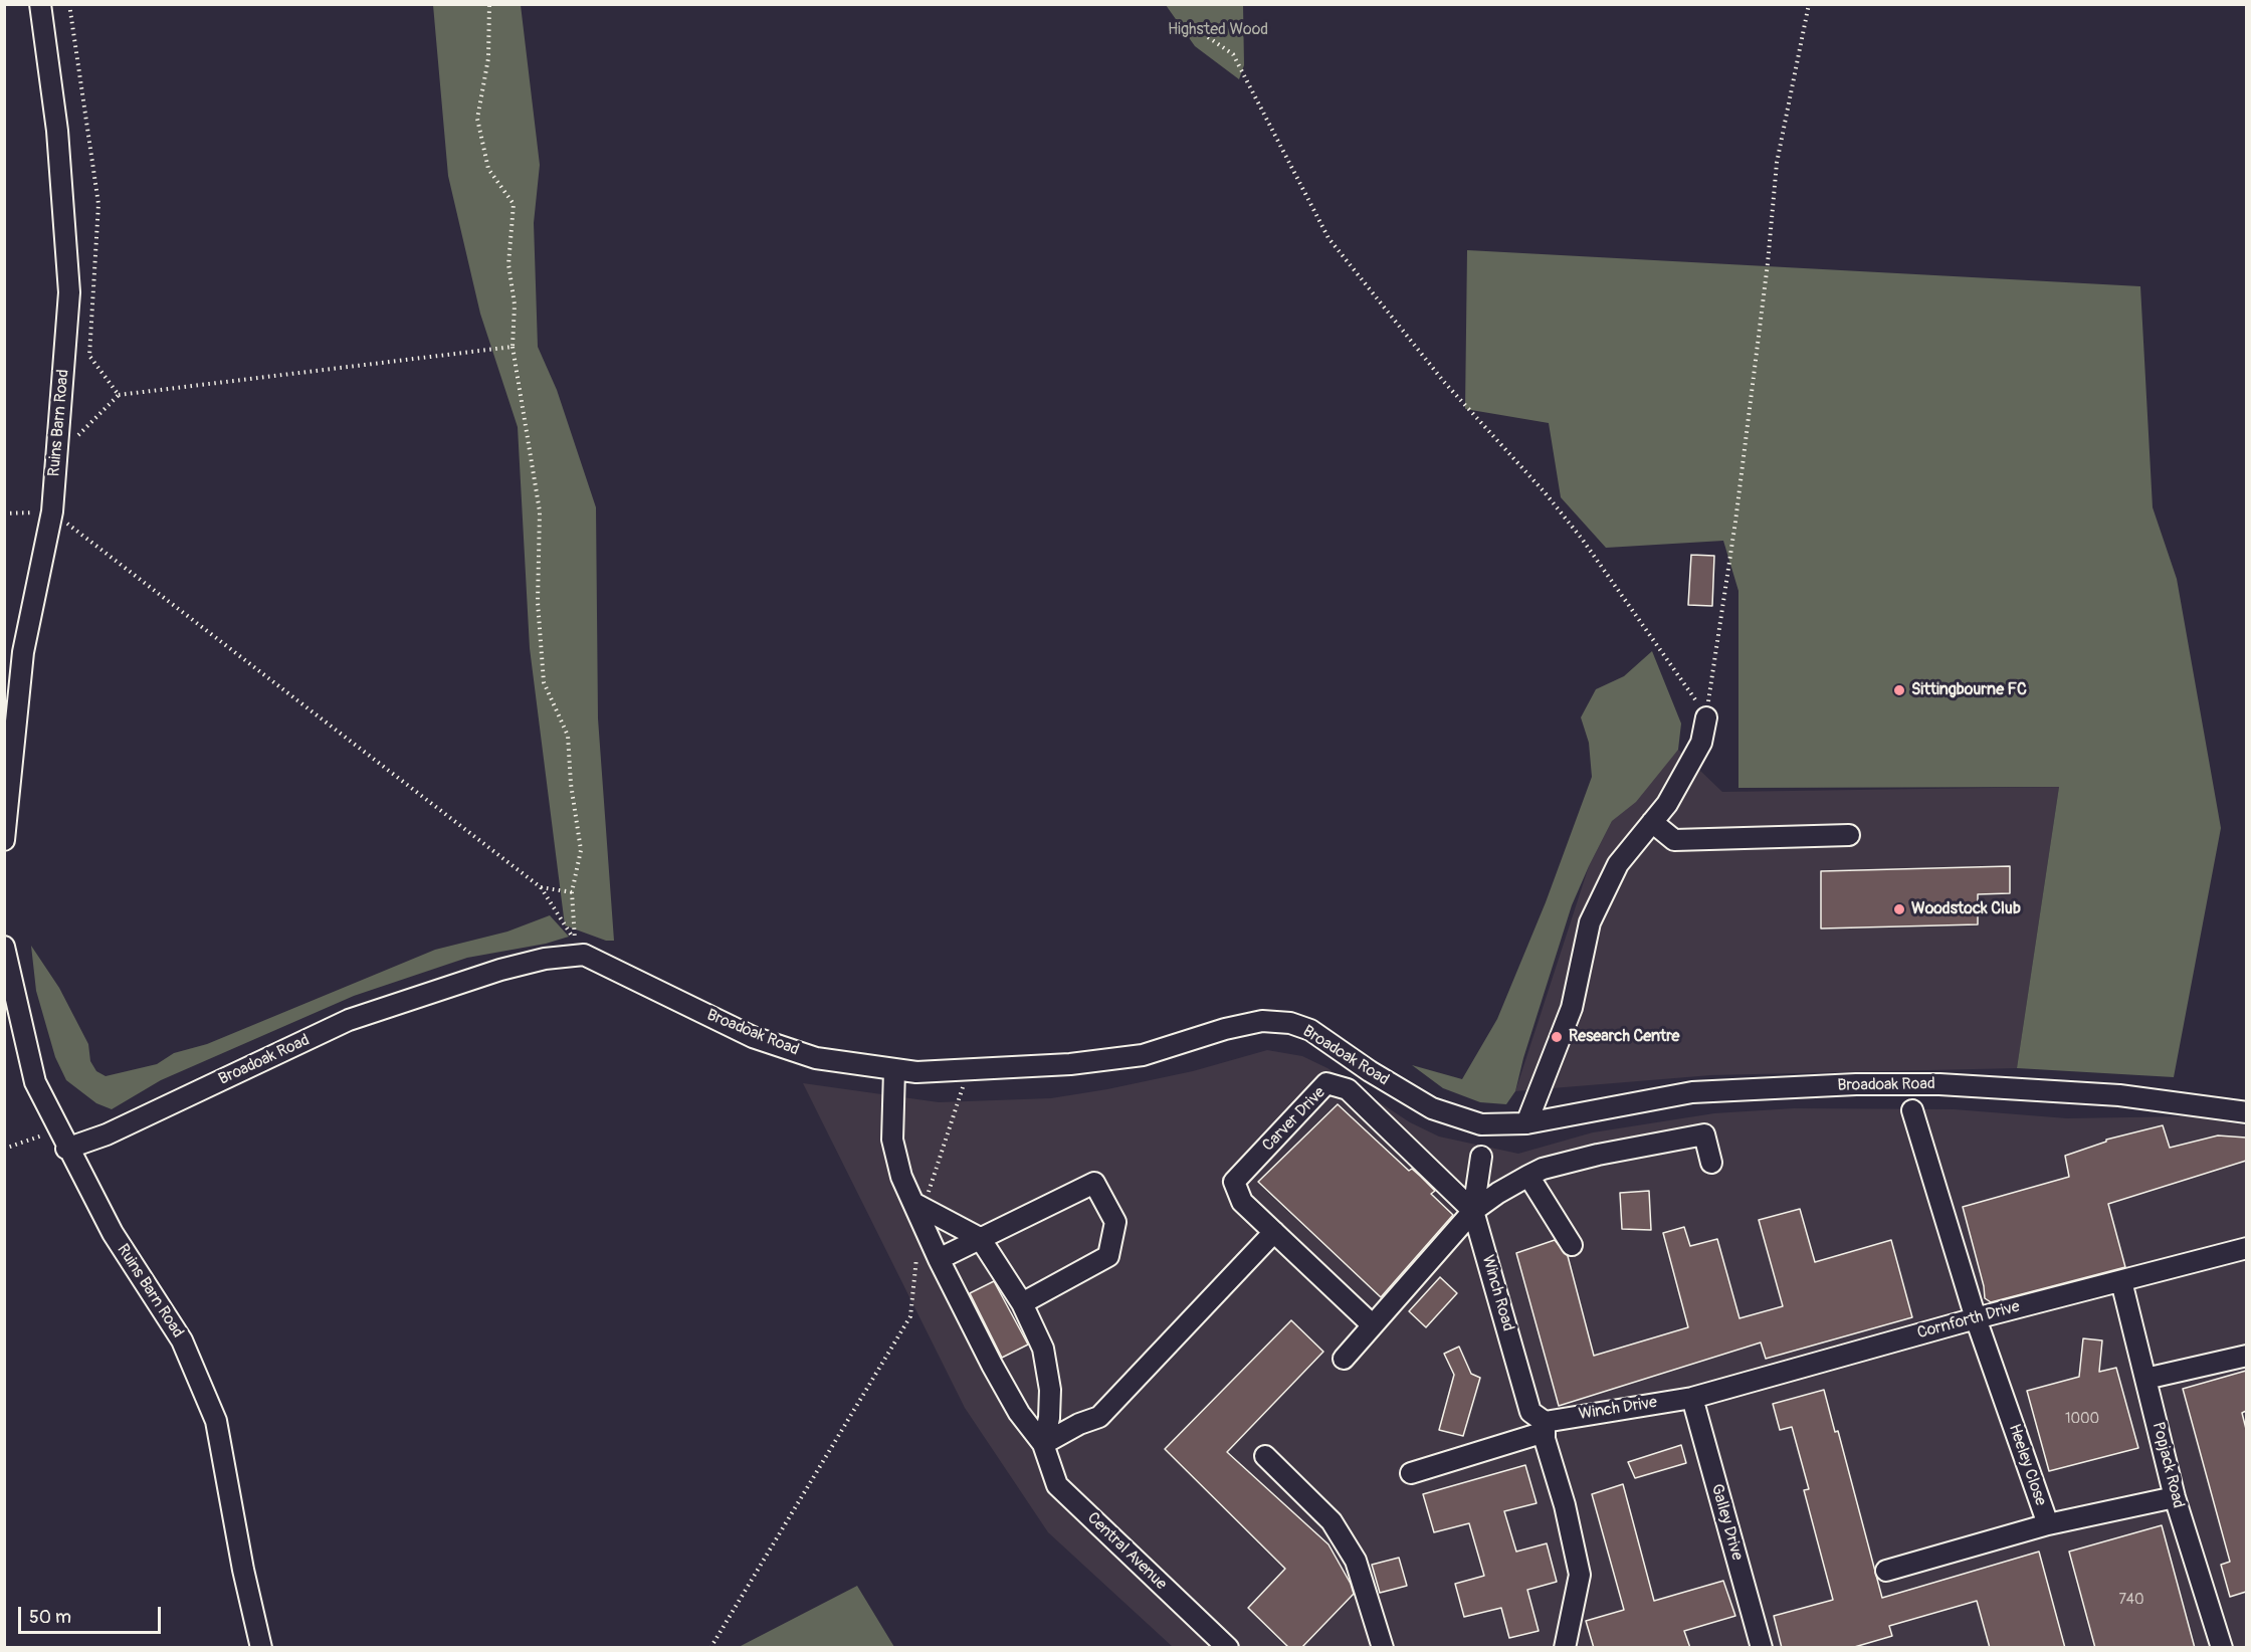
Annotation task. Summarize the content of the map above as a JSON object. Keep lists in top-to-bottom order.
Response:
{
  "streets": {
    "street": [
      "Ruins Barn Road",
      "Broadoak Road",
      "Carver Drive",
      "Winch Road",
      "Cornforth Drive",
      "Winch Drive",
      "Heeley Close",
      "Popjack Road",
      "Galley Drive",
      "Central Avenue"
    ]
  },
  "crossings": [
    ["Ruins Barn Road", "Broadoak Road"],
    ["Carver Drive", "Winch Road"],
    ["Winch Road", "Winch Drive"],
    ["Cornforth Drive", "Winch Drive"],
    ["Cornforth Drive", "Heeley Close"],
    ["Cornforth Drive", "Popjack Road"],
    ["Cornforth Drive", "Galley Drive"],
    ["Winch Drive", "Galley Drive"],
    ["Heeley Close", "Popjack Road"]
  ],
  "parks": ["Highsted Wood"],
  "places": ["Sittingbourne FC", "Woodstock Club", "Research Centre"],
  "house_numbers": ["1000", "740"],
  "scale_bar": "50 m"
}
